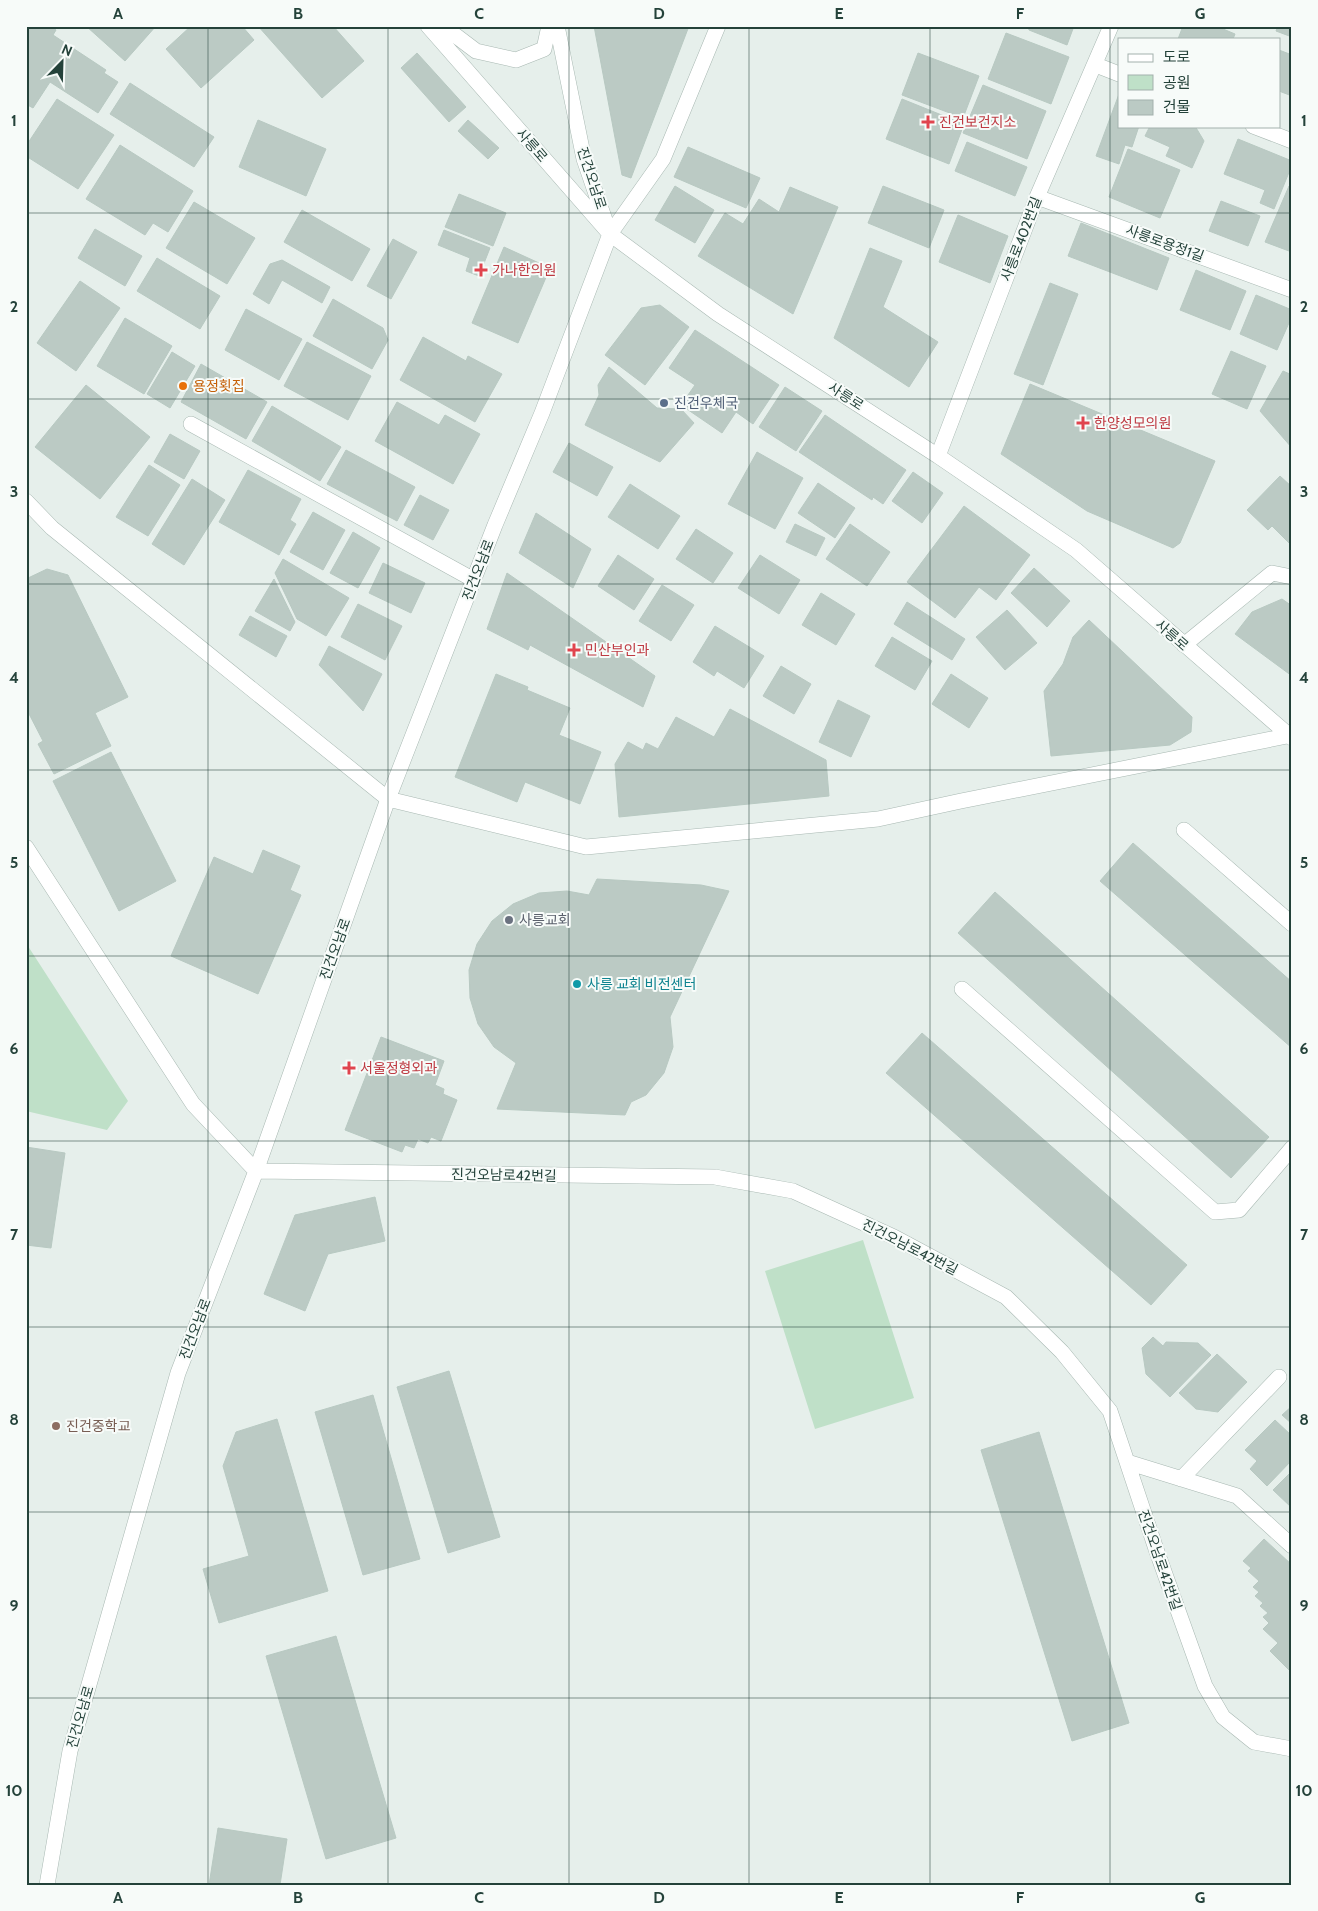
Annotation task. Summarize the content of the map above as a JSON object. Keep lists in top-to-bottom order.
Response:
{
  "streets": {
    "street": [
      "사릉로",
      "진건오남로",
      "사릉로402번길",
      "사릉로용정1길",
      "진건오남로42번길"
    ]
  },
  "crossings": [
    ["사릉로", "진건오남로"],
    ["사릉로", "사릉로402번길"],
    ["진건오남로", "진건오남로42번길"],
    ["사릉로402번길", "사릉로용정1길"]
  ],
  "places": {
    "health": [
      "진건보건지소",
      "가나한의원",
      "한양성모의원",
      "민산부인과",
      "서울정형외과"
    ],
    "other": [
      "용정횟집",
      "진건우체국",
      "사릉교회",
      "사릉 교회 비전센터",
      "진건중학교"
    ]
  },
  "legend": ["도로", "공원", "건물"],
  "north": "top right",
  "grid": {
    "columns": [
      "A",
      "B",
      "C",
      "D",
      "E",
      "F",
      "G"
    ],
    "rows": [
      "1",
      "2",
      "3",
      "4",
      "5",
      "6",
      "7",
      "8",
      "9",
      "10"
    ]
  }
}
